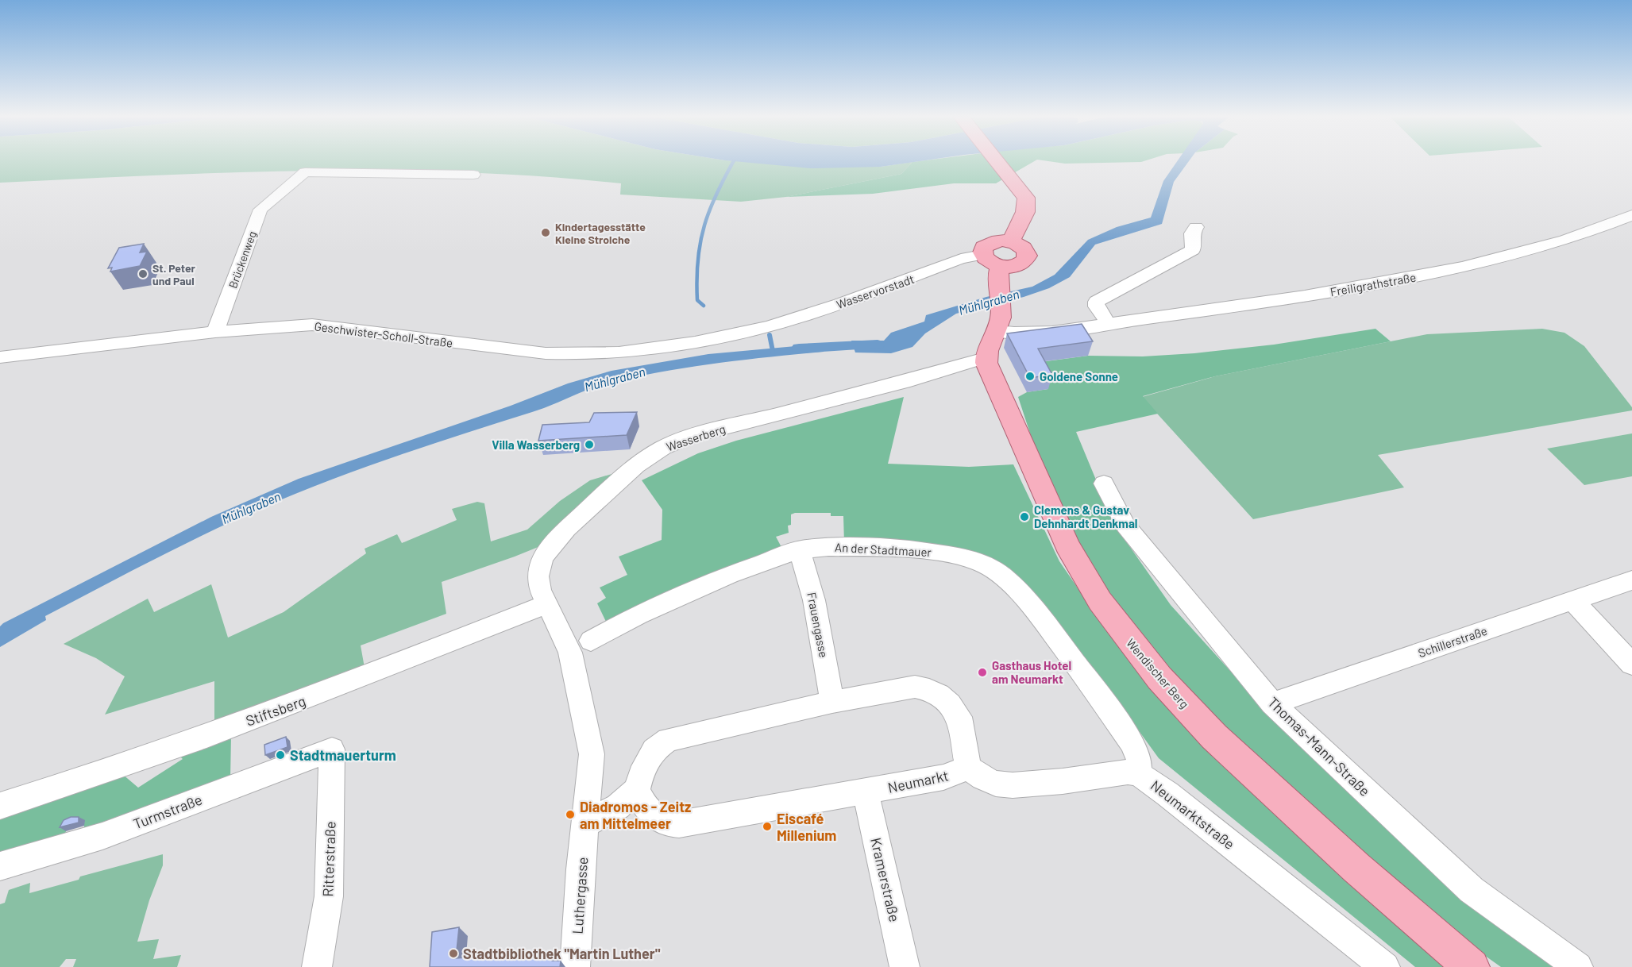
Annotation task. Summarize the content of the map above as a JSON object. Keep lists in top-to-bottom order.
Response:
{
  "streets": {
    "main road": ["Wendischer Berg"],
    "street": [
      "Brückenweg",
      "Freiligrathstraße",
      "Wasservorstadt",
      "Geschwister-Scholl-Straße",
      "Wasserberg",
      "An der Stadtmauer",
      "Frauengasse",
      "Schillerstraße",
      "Stiftsberg",
      "Thomas-Mann-Straße",
      "Neumarkt",
      "Turmstraße",
      "Neumarktstraße",
      "Ritterstraße",
      "Kramerstraße",
      "Luthergasse"
    ]
  },
  "crossings": [
    ["Brückenweg", "Geschwister-Scholl-Straße"],
    ["Wasservorstadt", "Geschwister-Scholl-Straße"],
    ["Wasserberg", "An der Stadtmauer"],
    ["Wasserberg", "Wendischer Berg"],
    ["Wasserberg", "Stiftsberg"],
    ["An der Stadtmauer", "Frauengasse"],
    ["An der Stadtmauer", "Neumarktstraße"],
    ["Schillerstraße", "Thomas-Mann-Straße"],
    ["Neumarkt", "Neumarktstraße"],
    ["Neumarkt", "Kramerstraße"],
    ["Turmstraße", "Ritterstraße"]
  ],
  "water": ["Mühlgraben"],
  "places": [
    "Kindertagesstätte Kleine Strolche",
    "St. Peter und Paul",
    "Goldene Sonne",
    "Villa Wasserberg",
    "Clemens & Gustav Dehnhardt Denkmal",
    "Gasthaus Hotel am Neumarkt",
    "Stadtmauerturm",
    "Diadromos - Zeitz am Mittelmeer",
    "Eiscafé Millenium",
    "Stadtbibliothek \"Martin Luther\""
  ]
}
